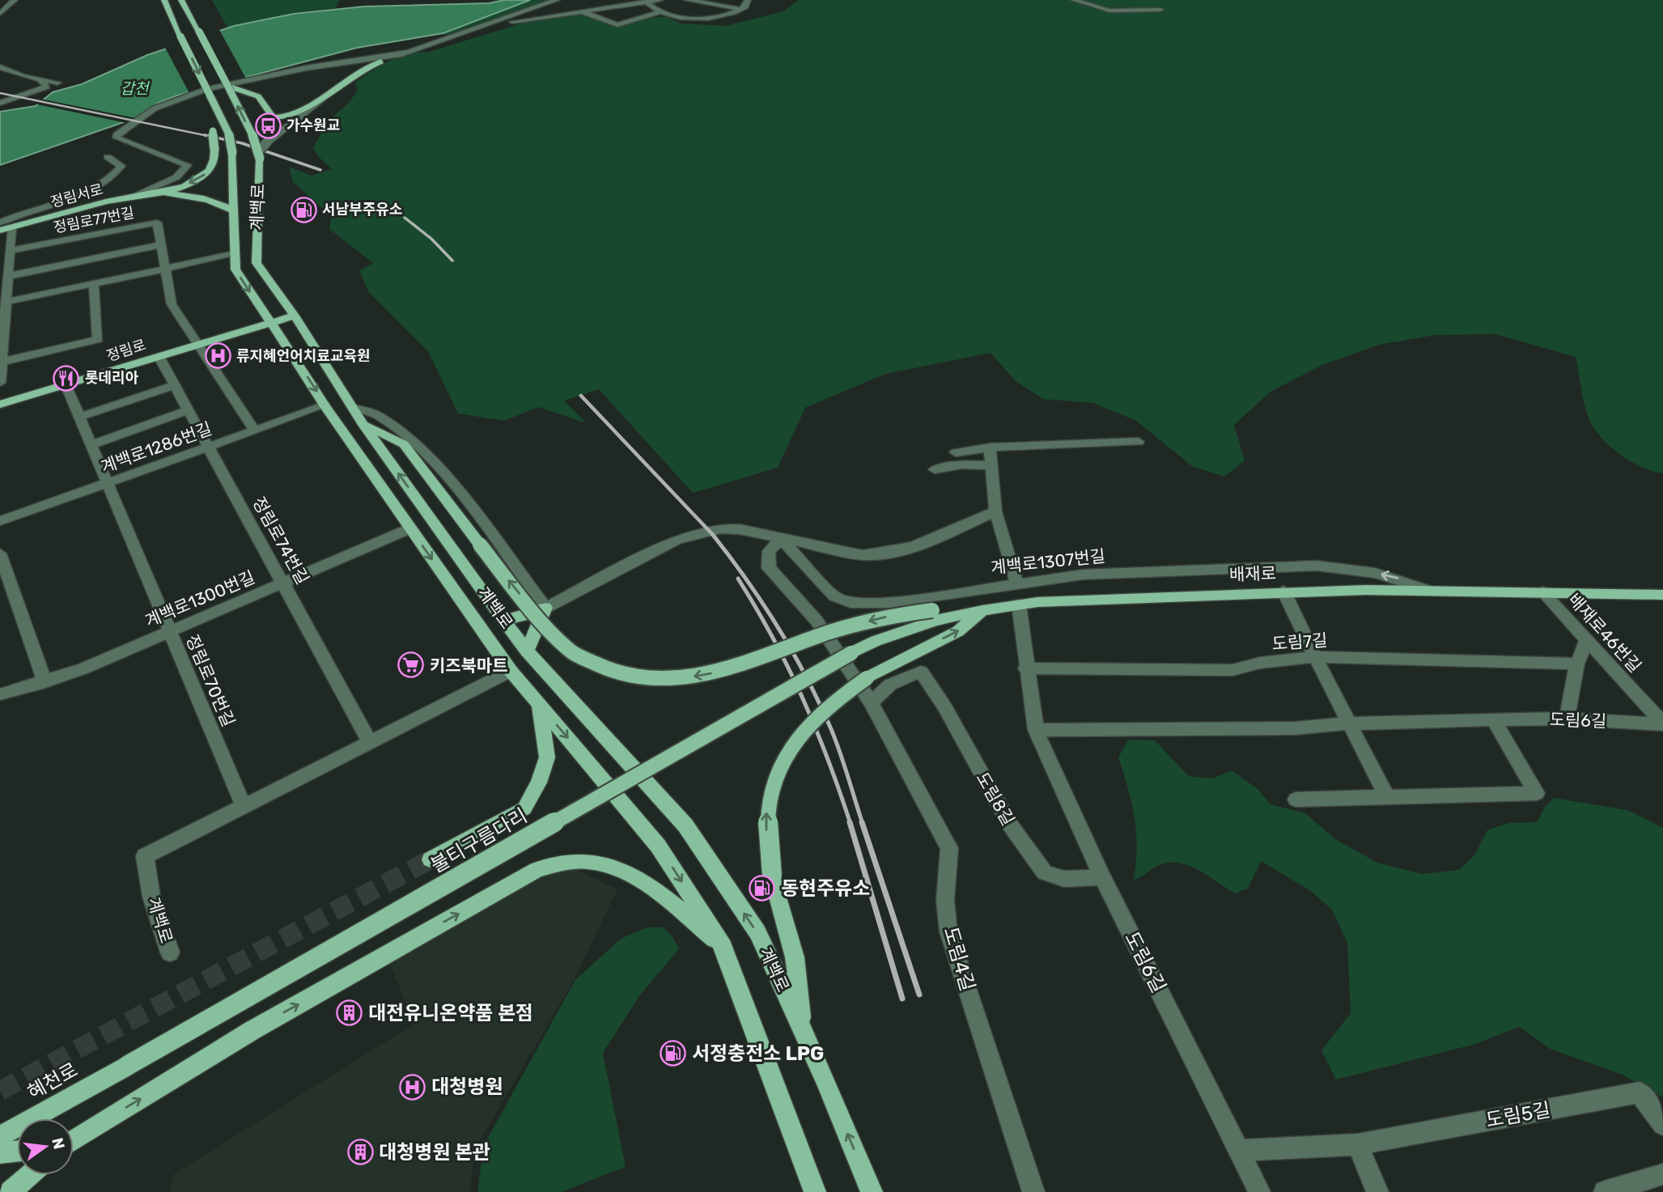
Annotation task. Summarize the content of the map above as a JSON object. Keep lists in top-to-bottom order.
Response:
{
  "streets": {
    "main road": [
      "정림서로",
      "계백로",
      "정림로",
      "배재로",
      "불티구름다리",
      "혜천로"
    ],
    "street": [
      "정림로77번길",
      "계백로1286번길",
      "정림로74번길",
      "계백로1307번길",
      "계백로1300번길",
      "배재로46번길",
      "도림7길",
      "정림로70번길",
      "도림6길",
      "도림8길",
      "도림4길",
      "도림5길"
    ]
  },
  "crossings": [
    ["계백로", "정림로"],
    ["계백로", "계백로1286번길"],
    ["계백로", "정림로74번길"],
    ["계백로", "계백로1300번길"],
    ["계백로", "정림로70번길"],
    ["정림로77번길", "정림로"],
    ["정림로", "정림로74번길"],
    ["정림로", "정림로70번길"],
    ["계백로1286번길", "정림로74번길"],
    ["계백로1286번길", "정림로70번길"],
    ["정림로74번길", "계백로1300번길"],
    ["계백로1307번길", "배재로"],
    ["계백로1307번길", "도림4길"],
    ["배재로", "배재로46번길"],
    ["배재로", "도림6길"],
    ["배재로", "불티구름다리"],
    ["계백로1300번길", "정림로70번길"],
    ["배재로46번길", "도림6길"],
    ["도림7길", "도림6길"],
    ["도림6길", "도림8길"],
    ["도림6길", "도림5길"],
    ["도림8길", "도림4길"],
    ["불티구름다리", "혜천로"]
  ],
  "water": ["갑천"],
  "places": {
    "bus stop": ["가수원교"],
    "fuel station": ["서남부주유소", "동현주유소", "서정충전소 LPG"],
    "hospital": ["류지혜언어치료교육원", "대청병원"],
    "restaurant": ["롯데리아"],
    "supermarket": ["키즈북마트"],
    "building": ["대전유니온약품 본점", "대청병원 본관"]
  },
  "north": "right"
}
